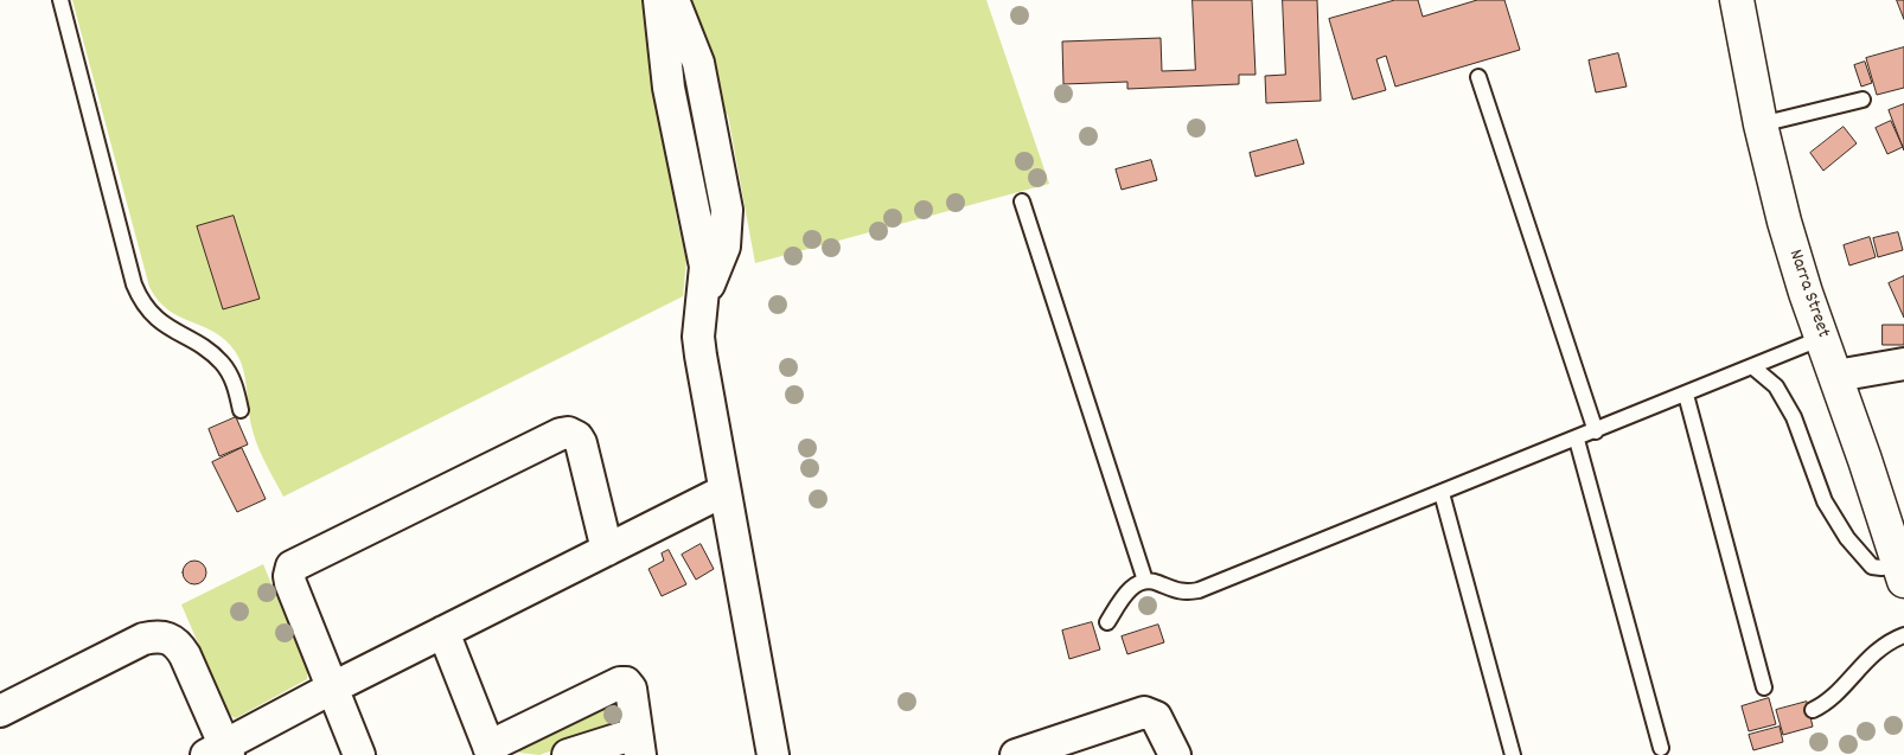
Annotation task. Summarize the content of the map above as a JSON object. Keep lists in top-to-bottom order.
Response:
{
  "streets": {
    "street": ["Narra Street"]
  }
}
